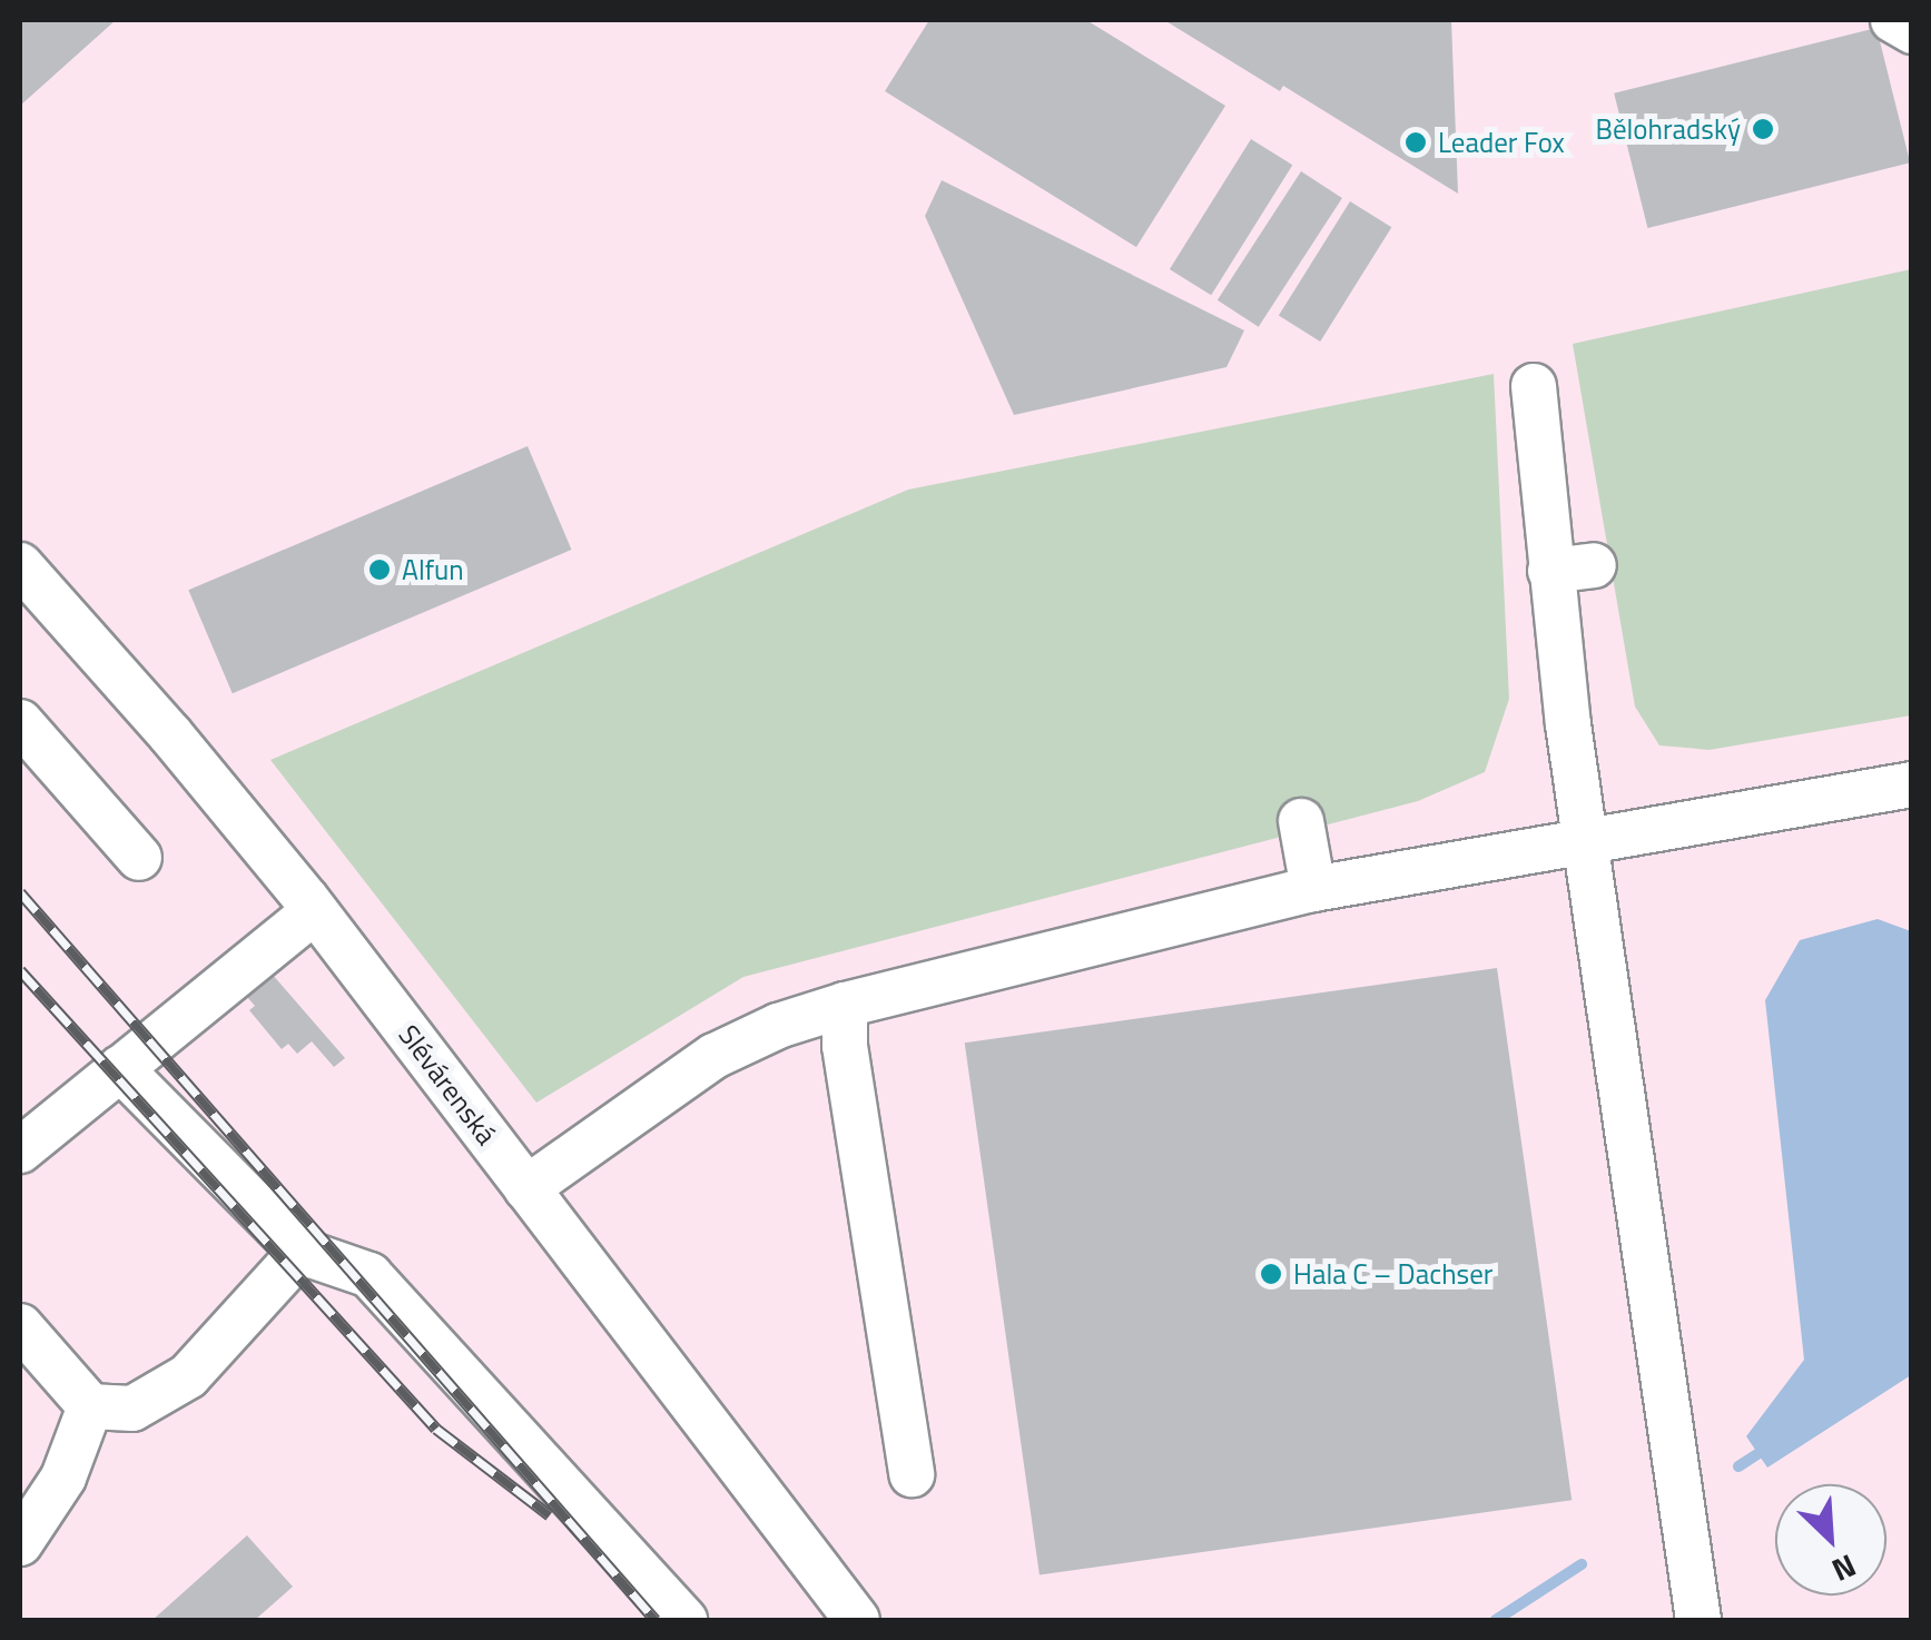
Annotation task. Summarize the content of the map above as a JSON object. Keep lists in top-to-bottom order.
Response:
{
  "streets": {
    "street": ["Slévárenská"]
  },
  "places": [
    "Bělohradský",
    "Leader Fox",
    "Alfun",
    "Hala C – Dachser"
  ],
  "north": "bottom right"
}
